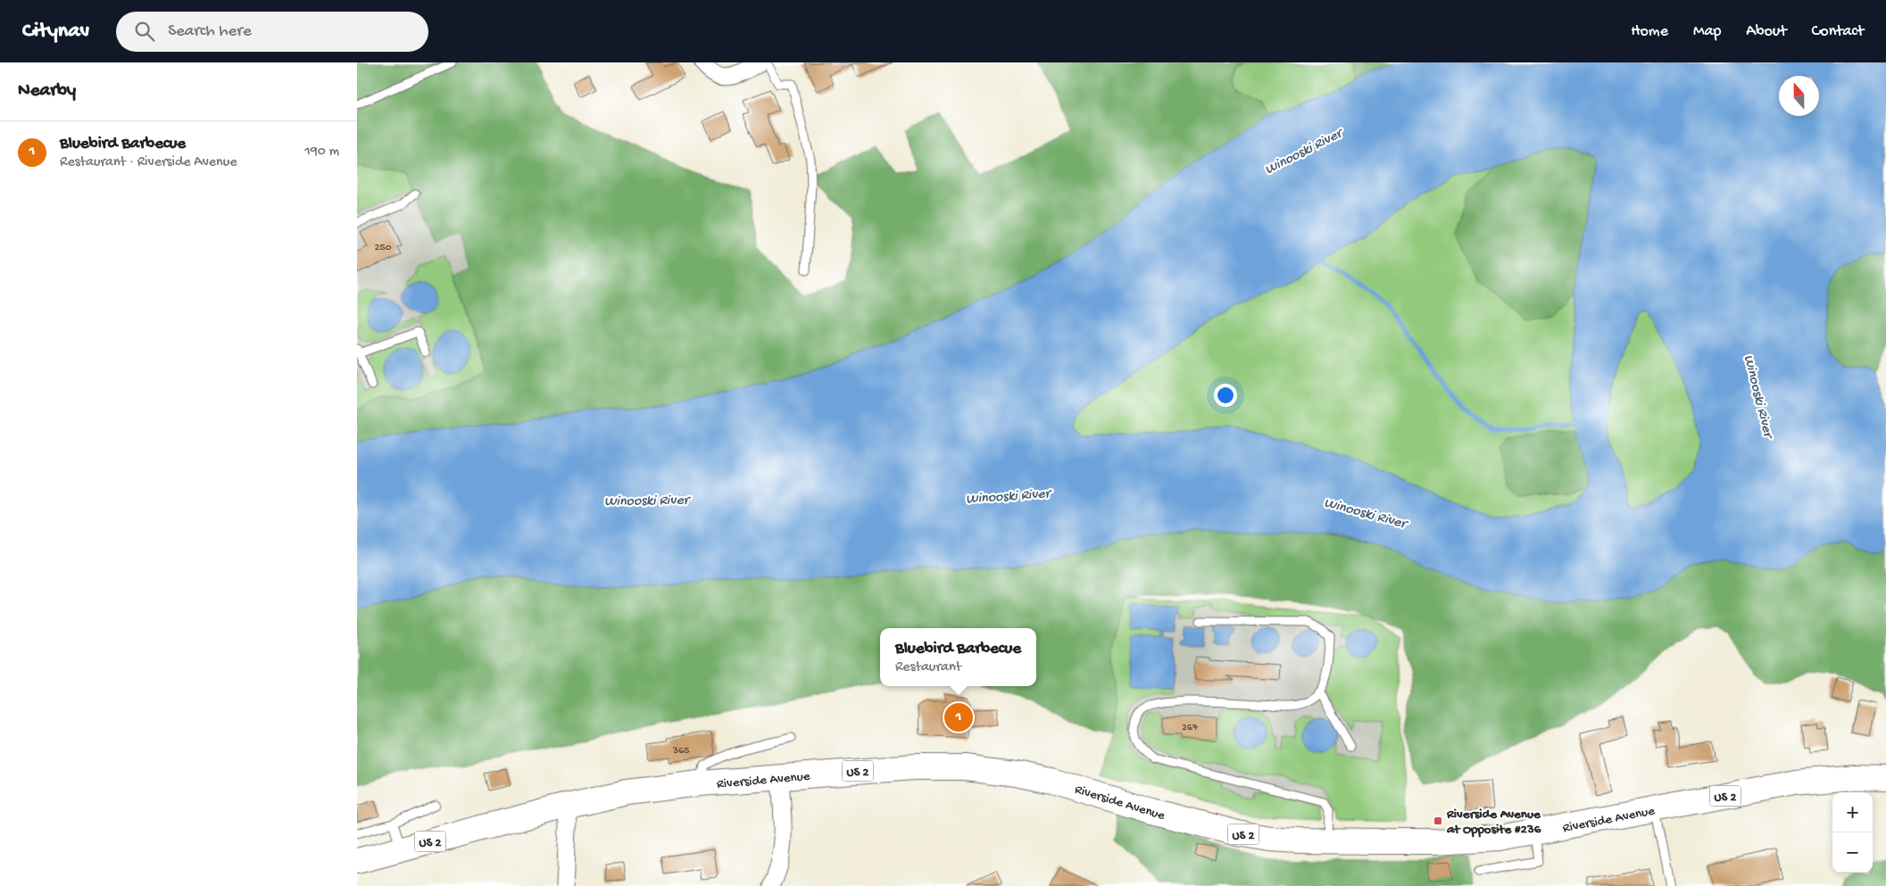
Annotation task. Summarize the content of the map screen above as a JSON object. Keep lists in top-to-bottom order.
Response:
{
  "streets": {
    "main road": ["US 2", "Riverside Avenue"]
  },
  "water": ["Winooski River"],
  "places": {
    "transit": ["Riverside Avenue at Opposite #236"]
  },
  "house_numbers": ["250", "267", "365"],
  "north": "top",
  "page": {
    "header": "Citynav",
    "search": "Search here",
    "nav": [
      "Home",
      "Map",
      "About",
      "Contact"
    ],
    "heading": "Nearby",
    "list": [
      {
        "mark": "1",
        "name": "Bluebird Barbecue",
        "note": "Restaurant · Riverside Avenue",
        "value": "190 m"
      }
    ],
    "popup": ["Bluebird Barbecue", "Restaurant"],
    "pins": "1",
    "map_buttons": ["+", "−"]
  }
}
